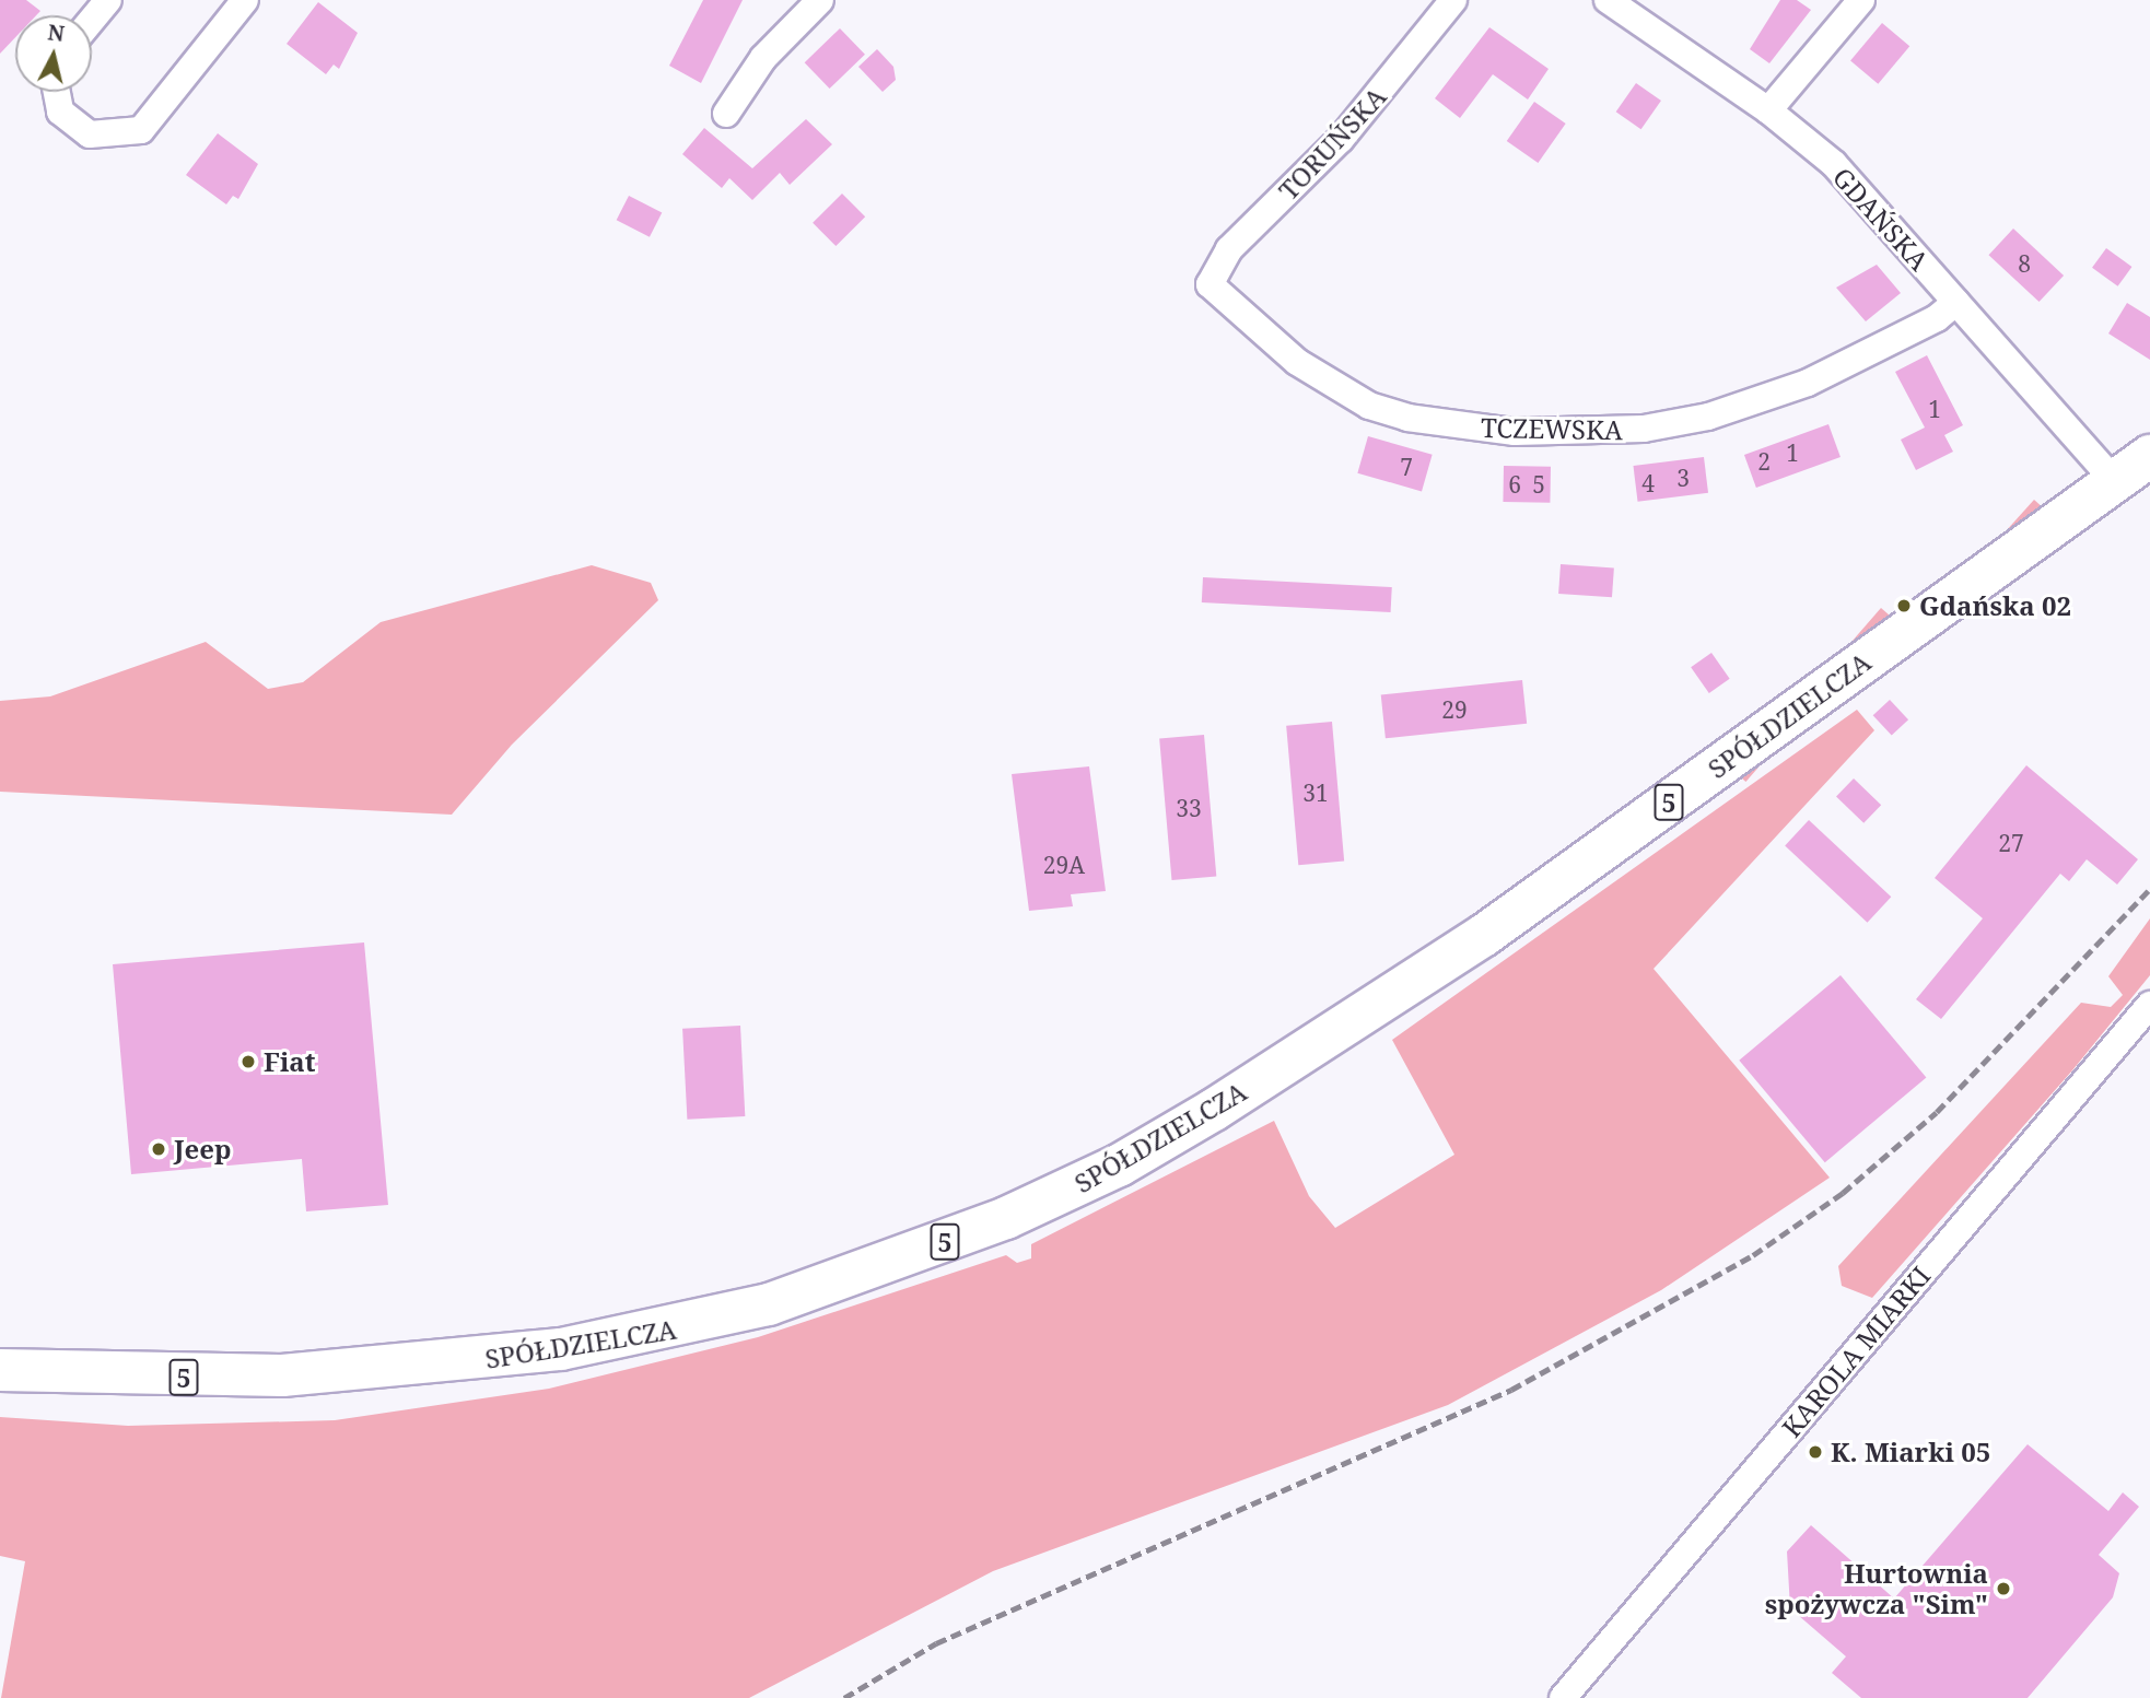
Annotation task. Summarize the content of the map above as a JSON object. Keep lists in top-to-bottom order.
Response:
{
  "streets": {
    "main road": ["SPÓŁDZIELCZA", "5"],
    "street": [
      "TORUŃSKA",
      "GDAŃSKA",
      "TCZEWSKA",
      "KAROLA MIARKI"
    ]
  },
  "crossings": [
    ["TORUŃSKA", "TCZEWSKA"],
    ["GDAŃSKA", "TCZEWSKA"],
    ["GDAŃSKA", "SPÓŁDZIELCZA"]
  ],
  "places": [
    "Gdańska 02",
    "Fiat",
    "Jeep",
    "K. Miarki 05",
    "Hurtownia spożywcza \"Sim\""
  ],
  "house_numbers": [
    "8",
    "1",
    "1",
    "2",
    "7",
    "3",
    "4",
    "6",
    "5",
    "29",
    "31",
    "33",
    "27",
    "29A"
  ],
  "north": "top"
}
